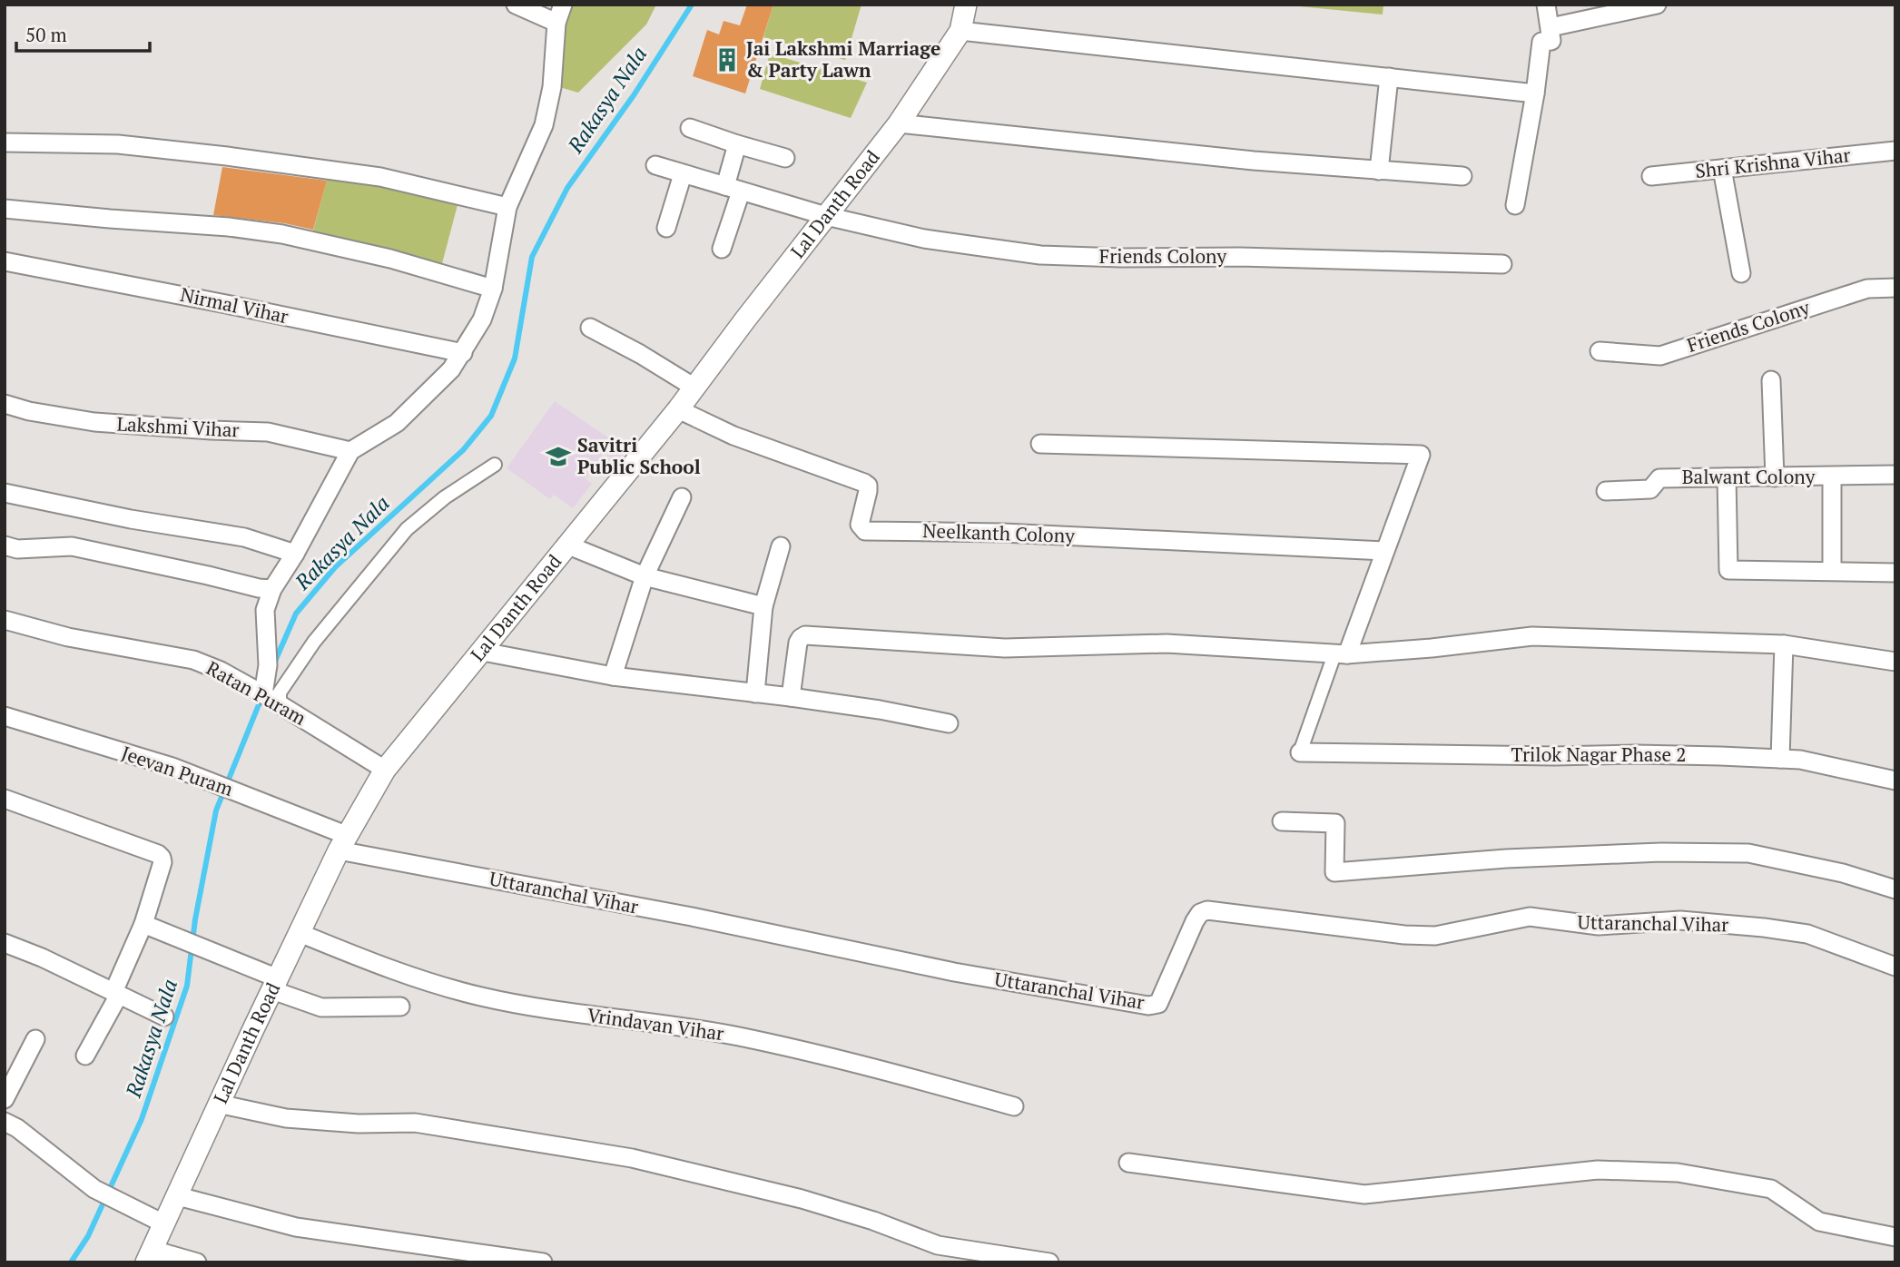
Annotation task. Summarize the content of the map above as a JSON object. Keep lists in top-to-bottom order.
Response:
{
  "streets": {
    "street": [
      "Shri Krishna Vihar",
      "Lal Danth Road",
      "Friends Colony",
      "Nirmal Vihar",
      "Lakshmi Vihar",
      "Balwant Colony",
      "Neelkanth Colony",
      "Ratan Puram",
      "Trilok Nagar Phase 2",
      "Jeevan Puram",
      "Uttaranchal Vihar",
      "Vrindavan Vihar"
    ]
  },
  "crossings": [
    ["Lal Danth Road", "Friends Colony"],
    ["Lal Danth Road", "Neelkanth Colony"],
    ["Lal Danth Road", "Ratan Puram"],
    ["Lal Danth Road", "Jeevan Puram"],
    ["Lal Danth Road", "Uttaranchal Vihar"],
    ["Lal Danth Road", "Vrindavan Vihar"],
    ["Jeevan Puram", "Uttaranchal Vihar"]
  ],
  "water": ["Rakasya Nala"],
  "places": {
    "building": ["Jai Lakshmi Marriage & Party Lawn"],
    "school or university": ["Savitri Public School"]
  },
  "scale_bar": "50 m"
}
